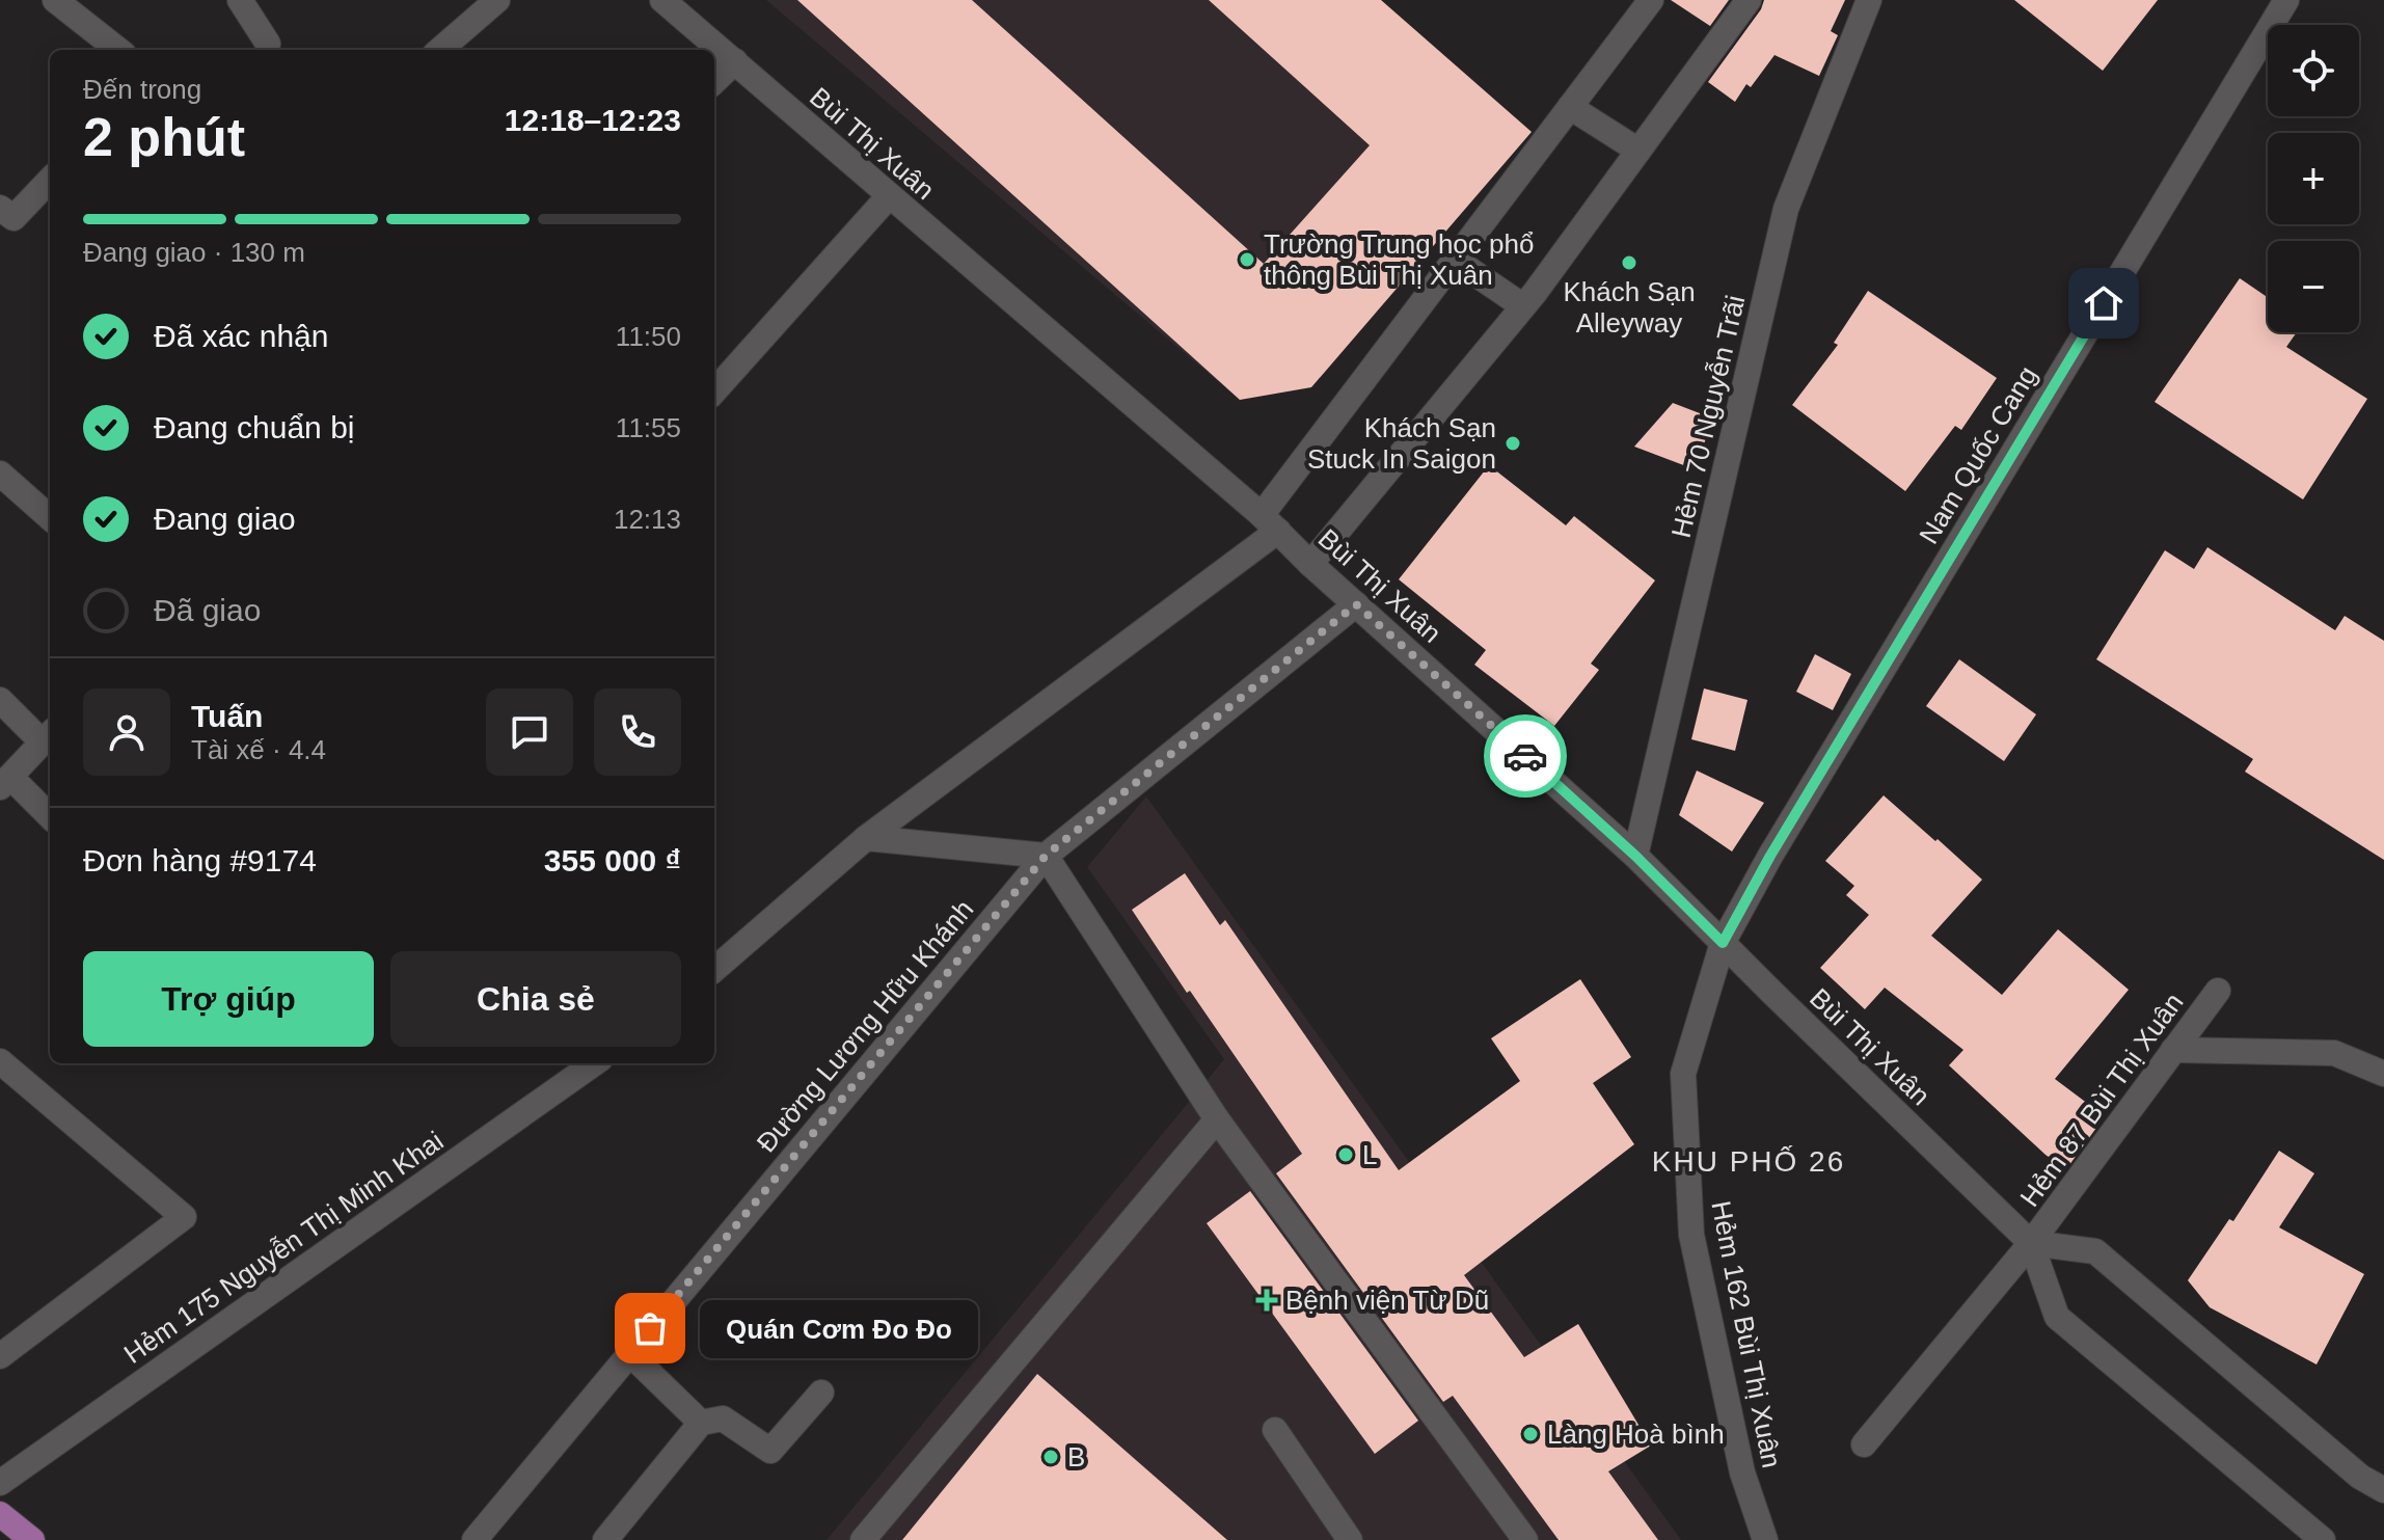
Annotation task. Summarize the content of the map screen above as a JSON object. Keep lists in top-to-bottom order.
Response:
{
  "streets": {
    "street": [
      "Bùi Thị Xuân",
      "Hẻm 70 Nguyễn Trãi",
      "Nam Quốc Cang",
      "Đường Lương Hữu Khánh",
      "Hẻm 87 Bùi Thị Xuân",
      "Hẻm 175 Nguyễn Thị Minh Khai",
      "Hẻm 162 Bùi Thị Xuân"
    ]
  },
  "crossings": [
    ["Bùi Thị Xuân", "Hẻm 70 Nguyễn Trãi"],
    ["Bùi Thị Xuân", "Nam Quốc Cang"],
    ["Bùi Thị Xuân", "Đường Lương Hữu Khánh"],
    ["Bùi Thị Xuân", "Hẻm 87 Bùi Thị Xuân"],
    ["Bùi Thị Xuân", "Hẻm 162 Bùi Thị Xuân"],
    ["Nam Quốc Cang", "Hẻm 162 Bùi Thị Xuân"]
  ],
  "districts": ["KHU PHỐ 26"],
  "places": {
    "other": [
      "Trường Trung học phổ thông Bùi Thị Xuân",
      "Khách Sạn Alleyway",
      "Khách Sạn Stuck In Saigon",
      "L",
      "Quán Cơm Đo Đo",
      "Làng Hoà bình",
      "B"
    ],
    "health": ["Bệnh viện Từ Dũ"]
  },
  "page": {
    "map_buttons": ["+", "−"],
    "heading": ["2 phút", "Đến trong", "12:18–12:23"],
    "panel": [
      "Tuấn",
      "Tài xế · 4.4",
      "Đơn hàng #9174",
      "355 000 ₫"
    ],
    "bar": "Đang giao · 130 m",
    "list": [
      ["Đã xác nhận", "11:50"],
      ["Đang chuẩn bị", "11:55"],
      ["Đang giao", "12:13"],
      "Đã giao"
    ],
    "buttons": ["Trợ giúp", "Chia sẻ"],
    "bubble": "Quán Cơm Đo Đo"
  }
}
